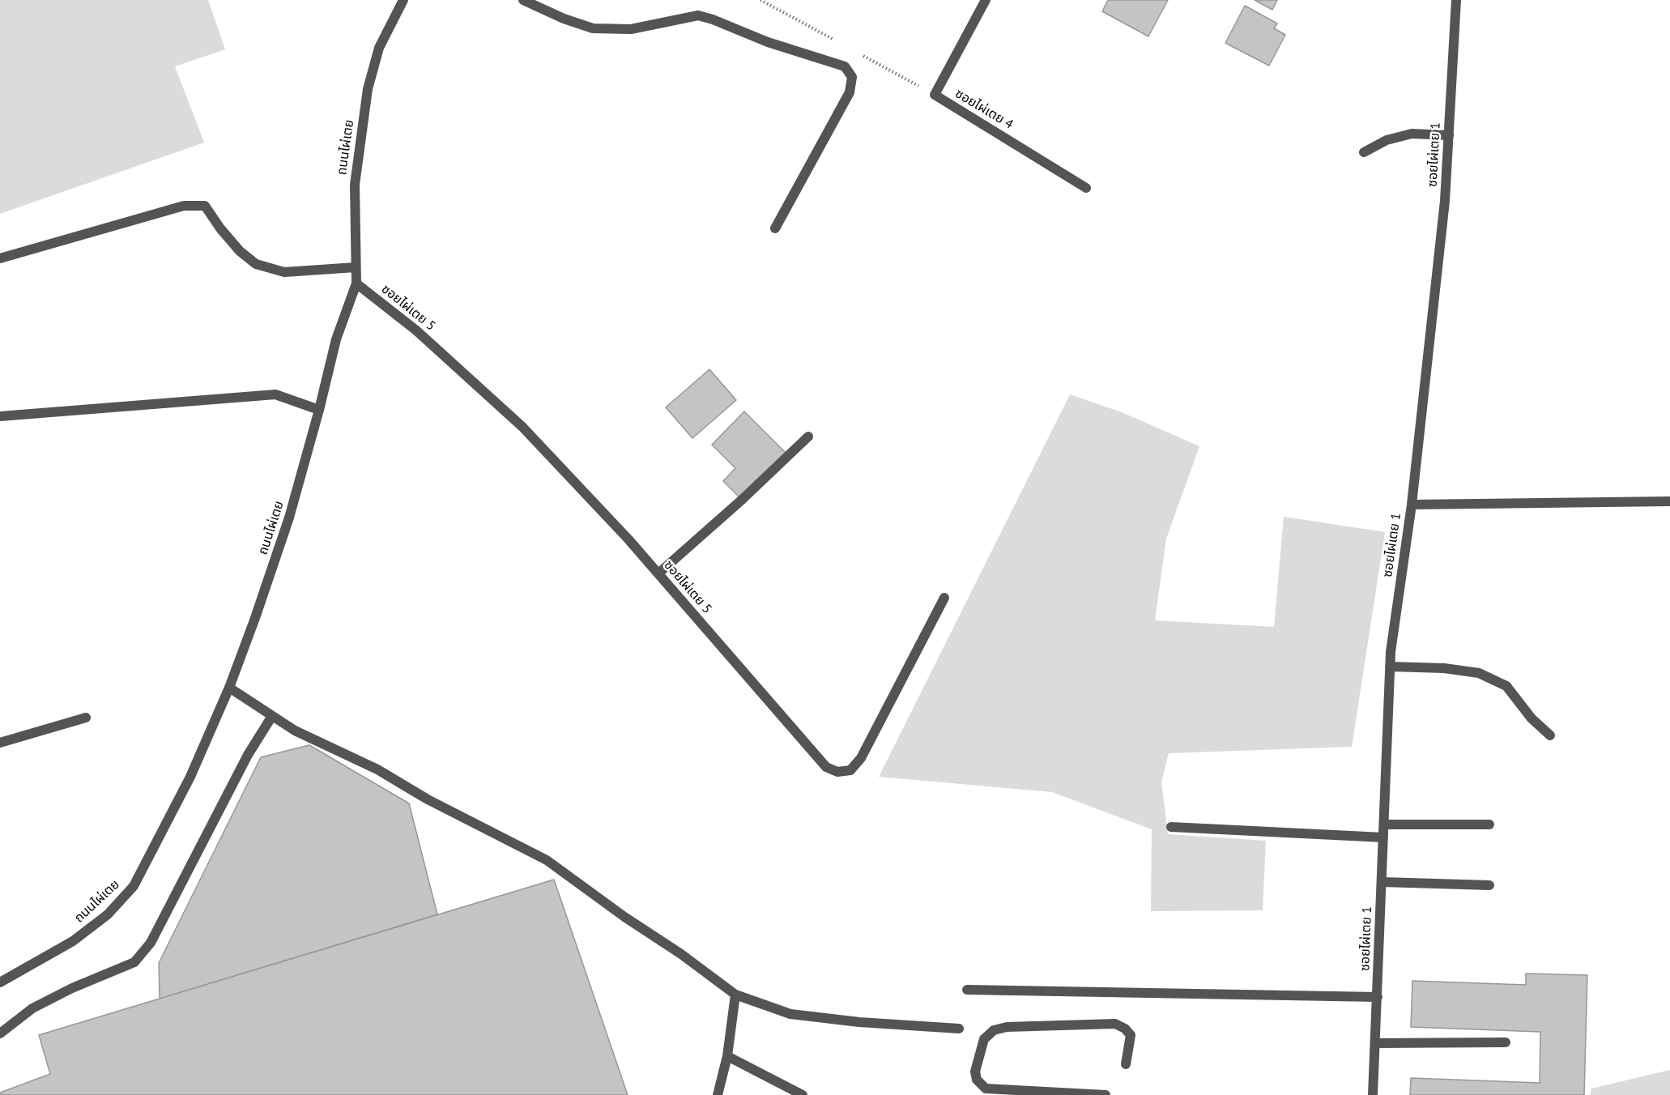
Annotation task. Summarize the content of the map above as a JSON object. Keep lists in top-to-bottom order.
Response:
{
  "streets": {
    "street": [
      "ซอยไผ่เตย 4",
      "ถนนไผ่เตย",
      "ซอยไผ่เตย 1",
      "ซอยไผ่เตย 5"
    ]
  },
  "crossings": [
    ["ถนนไผ่เตย", "ซอยไผ่เตย 5"]
  ]
}
